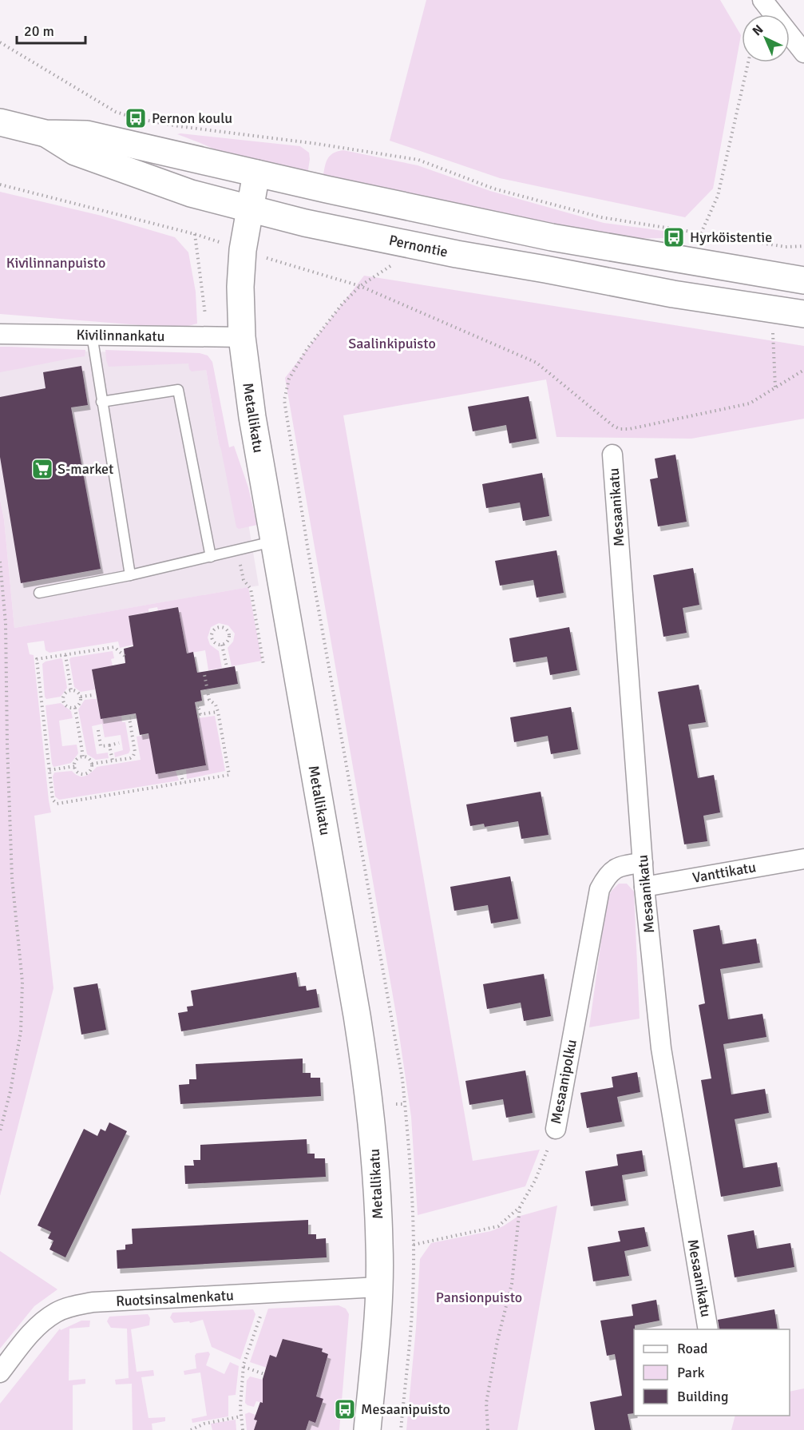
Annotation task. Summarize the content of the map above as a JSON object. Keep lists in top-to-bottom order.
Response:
{
  "streets": {
    "street": [
      "Pernontie",
      "Kivilinnankatu",
      "Metallikatu",
      "Mesaanikatu",
      "Vanttikatu",
      "Mesaanipolku",
      "Ruotsinsalmenkatu"
    ]
  },
  "crossings": [
    ["Pernontie", "Metallikatu"],
    ["Kivilinnankatu", "Metallikatu"],
    ["Metallikatu", "Ruotsinsalmenkatu"],
    ["Mesaanikatu", "Vanttikatu"],
    ["Mesaanikatu", "Mesaanipolku"]
  ],
  "parks": ["Kivilinnanpuisto", "Saalinkipuisto", "Pansionpuisto"],
  "places": {
    "bus stop": ["Pernon koulu", "Hyrköistentie", "Mesaanipuisto"],
    "supermarket": ["S-market"]
  },
  "legend": ["Road", "Park", "Building"],
  "scale_bar": "20 m",
  "north": "top left"
}
